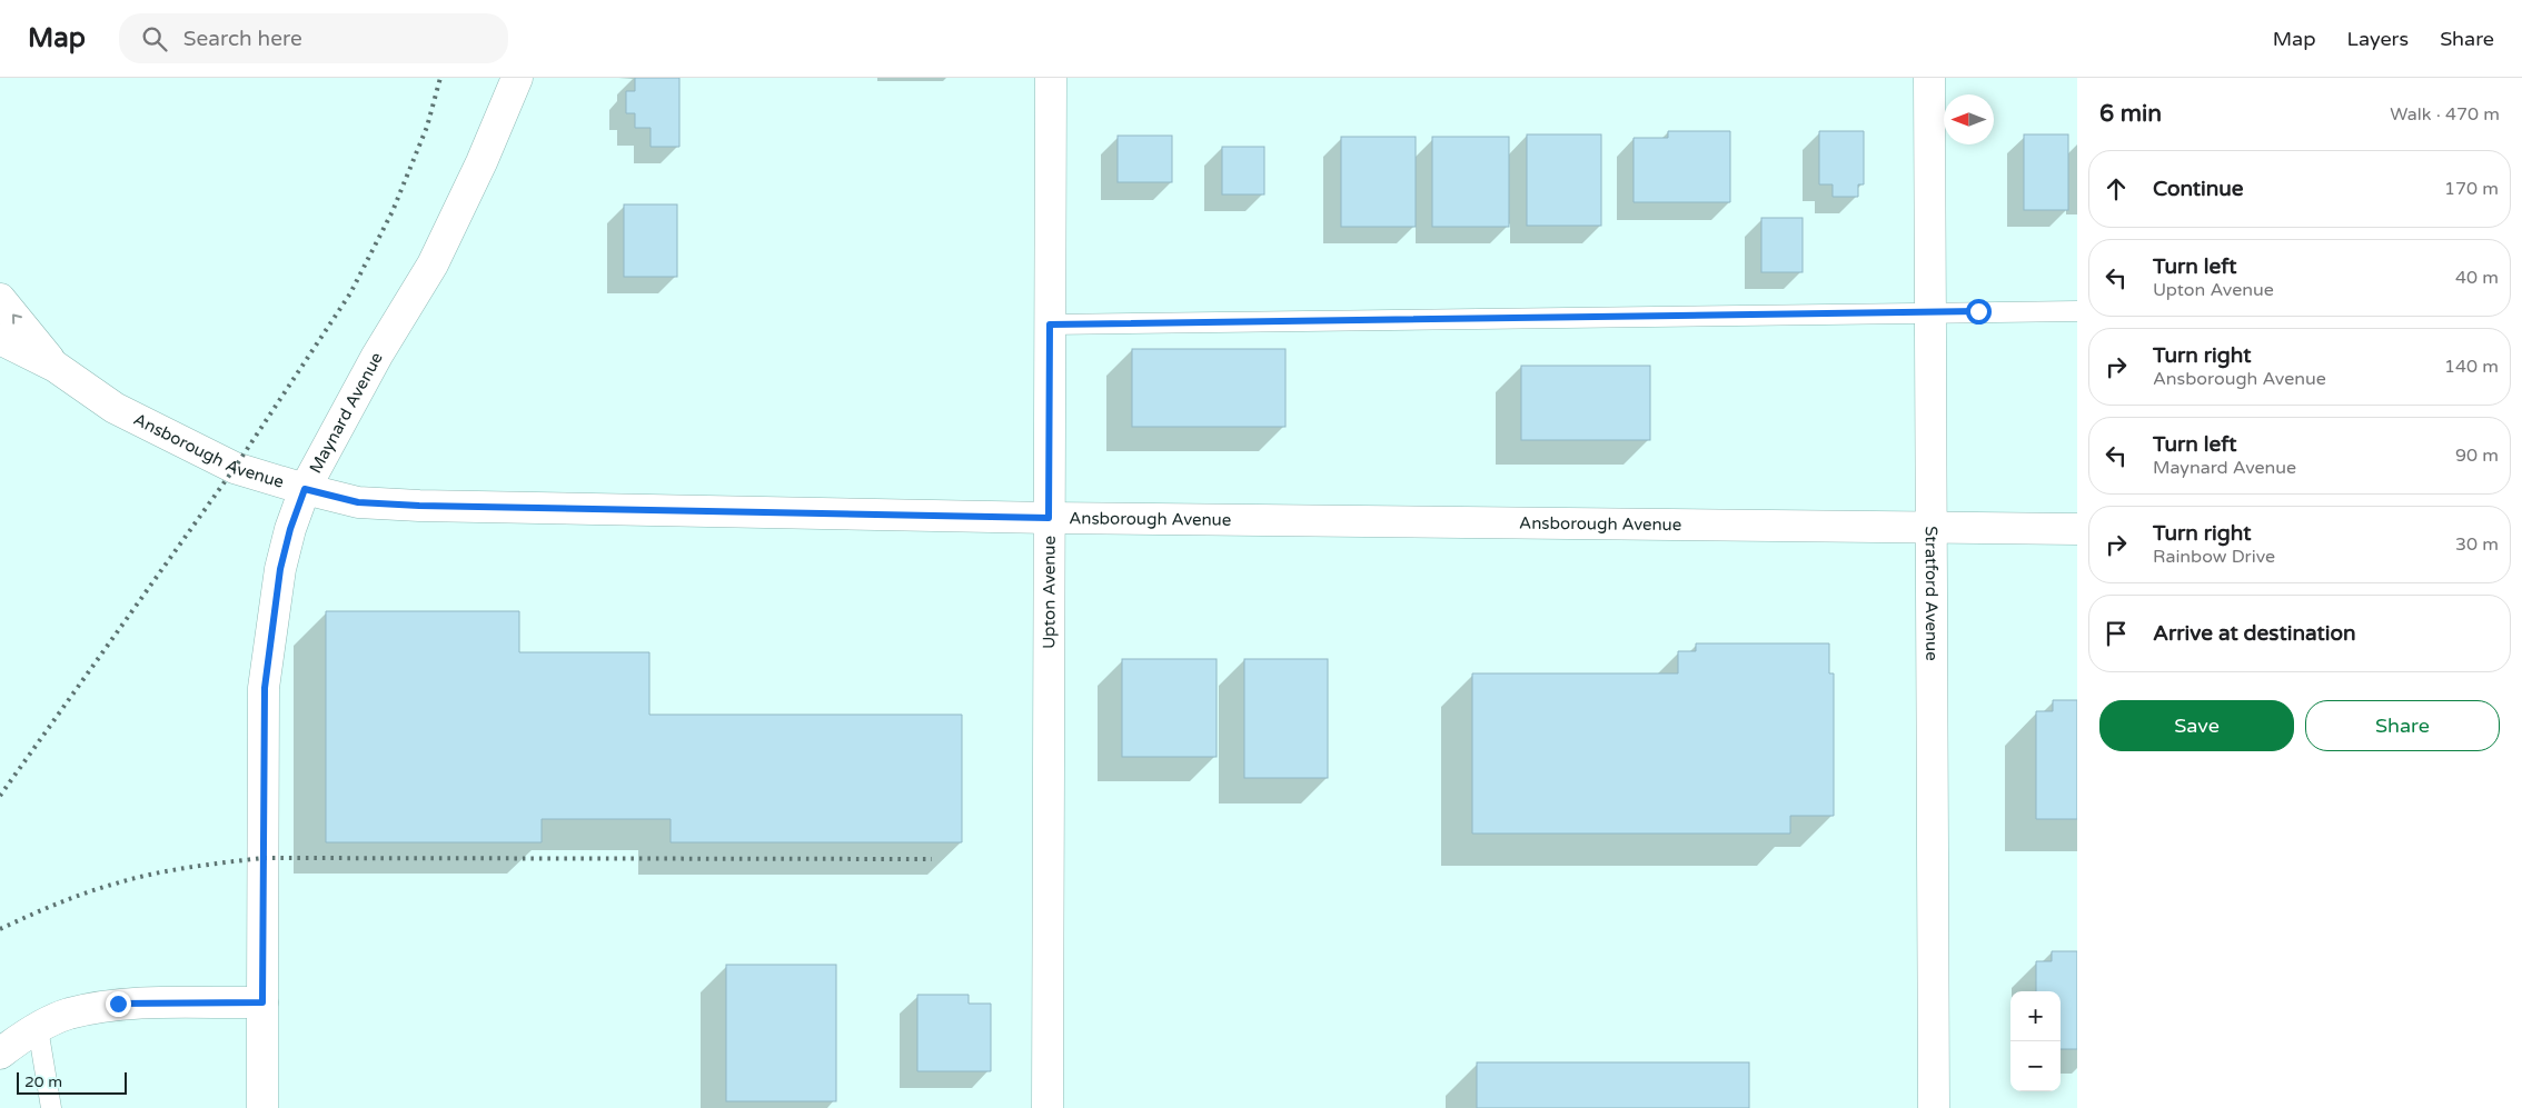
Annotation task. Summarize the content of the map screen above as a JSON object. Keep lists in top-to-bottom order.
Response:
{
  "streets": {
    "main road": [
      "Maynard Avenue",
      "Ansborough Avenue",
      "Upton Avenue",
      "Stratford Avenue"
    ]
  },
  "crossings": [
    ["Maynard Avenue", "Ansborough Avenue"],
    ["Ansborough Avenue", "Upton Avenue"],
    ["Ansborough Avenue", "Stratford Avenue"]
  ],
  "scale_bar": "20 m",
  "north": "left",
  "page": {
    "header": "Map",
    "search": "Search here",
    "nav": ["Map", "Layers", "Share"],
    "heading": ["6 min", "Walk · 470 m"],
    "list": [
      ["Continue", "170 m"],
      ["Turn left", "Upton Avenue", "40 m"],
      ["Turn right", "Ansborough Avenue", "140 m"],
      ["Turn left", "Maynard Avenue", "90 m"],
      ["Turn right", "Rainbow Drive", "30 m"],
      "Arrive at destination"
    ],
    "buttons": ["Save", "Share"],
    "map_buttons": ["+", "−"],
    "scale": "20 m"
  }
}
